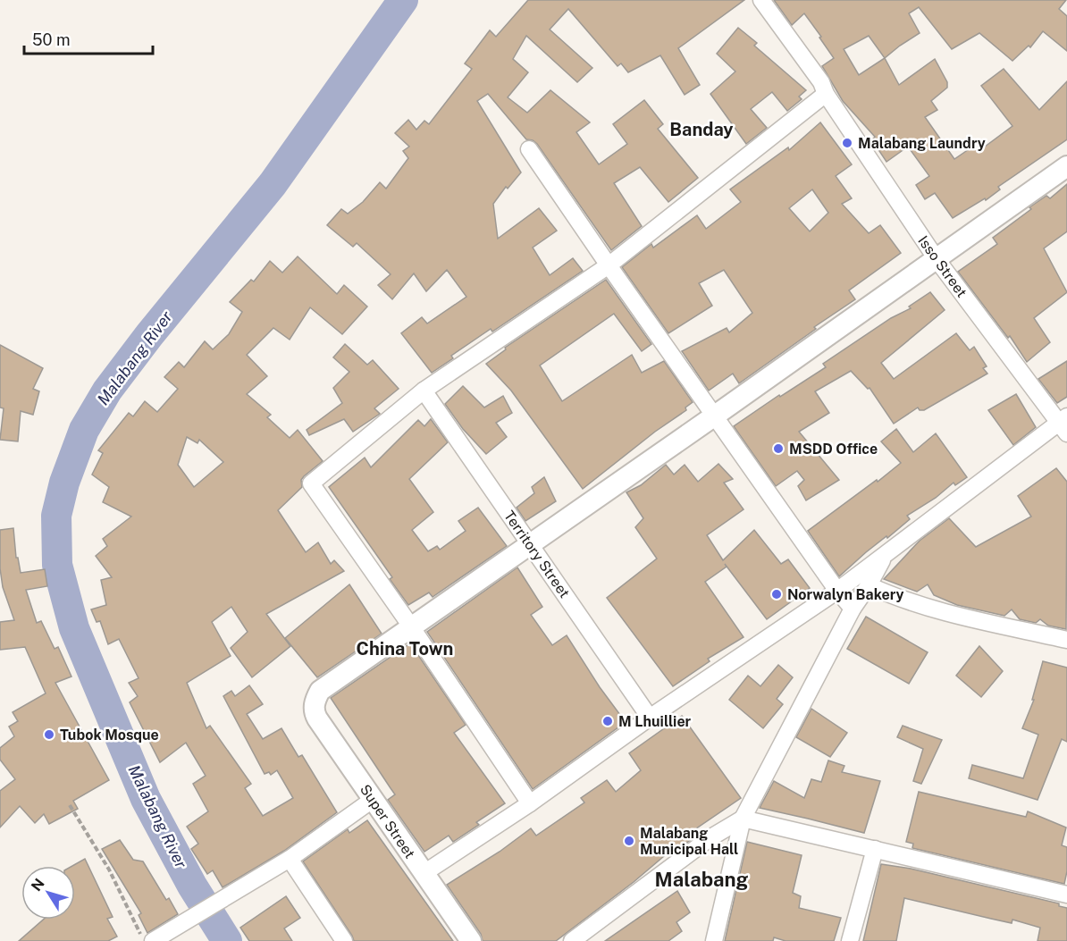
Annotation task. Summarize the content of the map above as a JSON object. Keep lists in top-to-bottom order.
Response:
{
  "streets": {
    "street": ["Isso Street", "Territory Street", "Super Street"]
  },
  "districts": ["Banday", "China Town", "Malabang"],
  "water": ["Malabang River"],
  "places": [
    "Malabang Laundry",
    "MSDD Office",
    "Norwalyn Bakery",
    "M Lhuillier",
    "Tubok Mosque",
    "Malabang Municipal Hall"
  ],
  "scale_bar": "50 m",
  "north": "top left"
}
